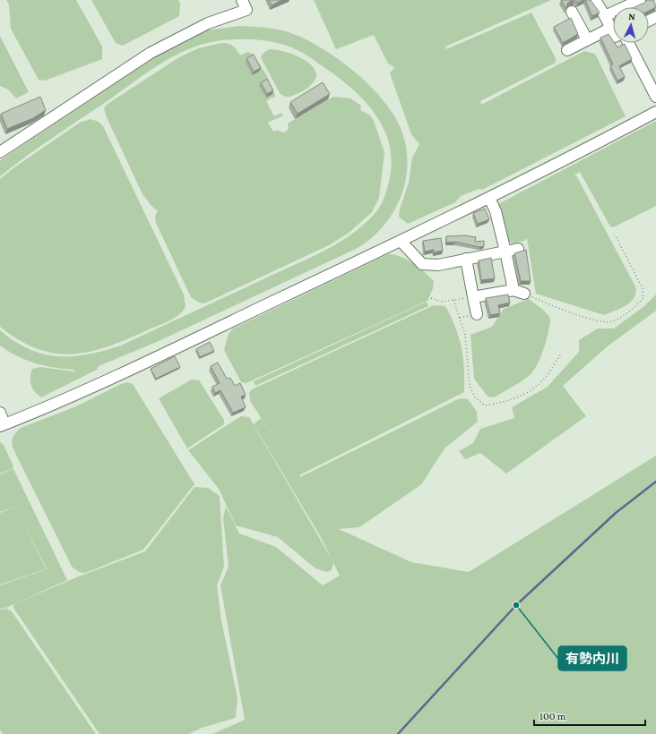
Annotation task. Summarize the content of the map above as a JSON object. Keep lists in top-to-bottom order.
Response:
{
  "places": ["有勢内川"],
  "scale_bar": "100 m",
  "north": "top"
}
